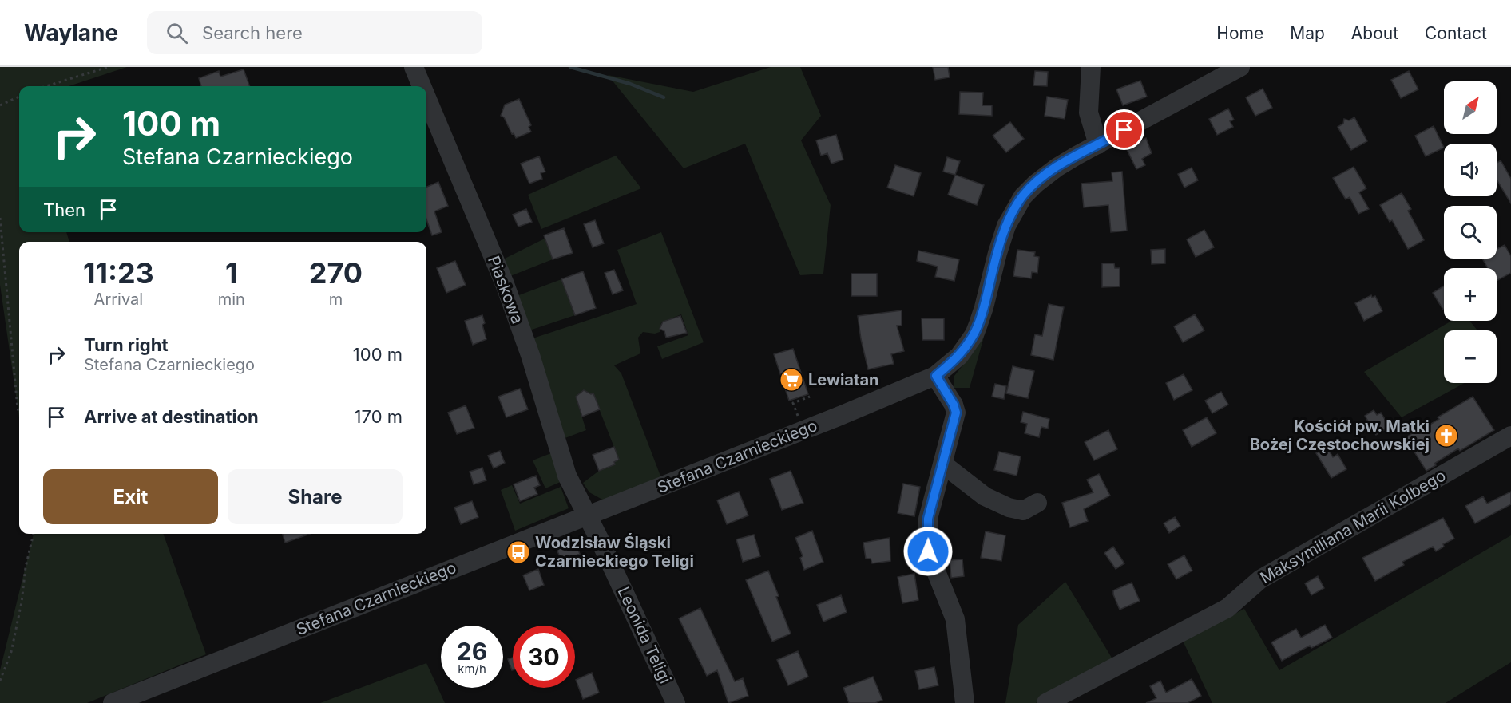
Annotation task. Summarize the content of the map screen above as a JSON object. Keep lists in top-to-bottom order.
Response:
{
  "streets": {
    "street": [
      "Piaskowa",
      "Stefana Czarnieckiego",
      "Maksymiliana Marii Kolbego",
      "Leonida Teligi"
    ]
  },
  "crossings": [
    ["Piaskowa", "Stefana Czarnieckiego"],
    ["Piaskowa", "Leonida Teligi"],
    ["Stefana Czarnieckiego", "Leonida Teligi"]
  ],
  "places": {
    "supermarket": ["Lewiatan"],
    "church": ["Kościół pw. Matki Bożej Częstochowskiej"],
    "bus stop": ["Wodzisław Śląski Czarnieckiego Teligi"]
  },
  "north": "top right",
  "page": {
    "header": "Waylane",
    "search": "Search here",
    "nav": [
      "Home",
      "Map",
      "About",
      "Contact"
    ],
    "map_buttons": ["+", "−"],
    "turn": ["100 m", "Stefana Czarnieckiego"],
    "then": "Then",
    "eta": [
      "11:23",
      "Arrival",
      "1",
      "min",
      "270",
      "m"
    ],
    "list": [
      {
        "name": "Turn right",
        "note": "Stefana Czarnieckiego",
        "value": "100 m"
      },
      {
        "name": "Arrive at destination",
        "value": "170 m"
      }
    ],
    "buttons": ["Exit", "Share"],
    "speed": "26 km/h",
    "limit": "30"
  }
}
